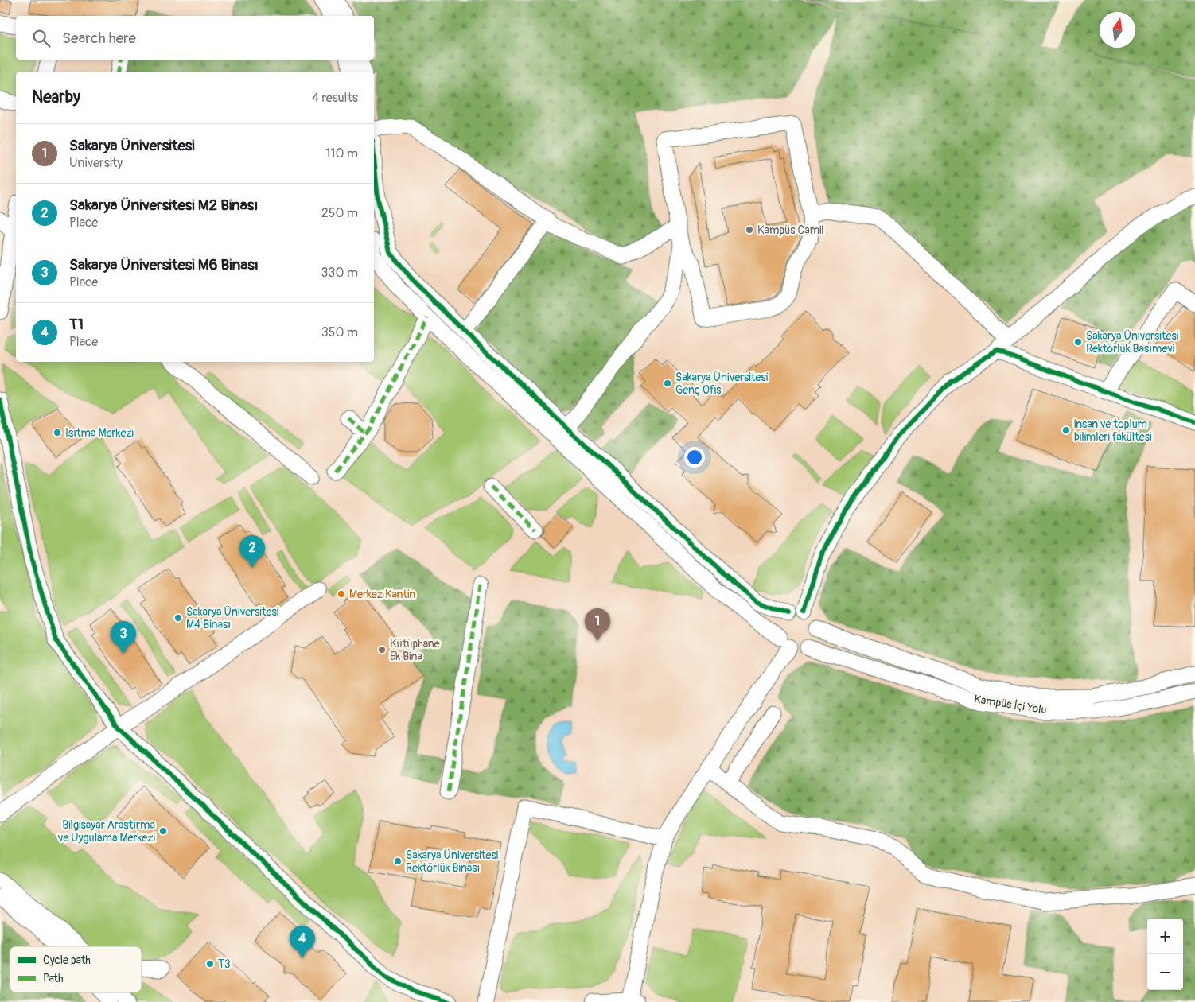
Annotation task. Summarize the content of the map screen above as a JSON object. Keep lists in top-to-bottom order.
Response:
{
  "streets": {
    "street": ["Kampüs İçi Yolu"]
  },
  "places": [
    "Kampüs Camii",
    "Sakarya Üniversitesi Rektörlük Basımevi",
    "Sakarya Üniversitesi Genç Ofis",
    "insan ve toplum bilimleri fakültesi",
    "Isıtma Merkezi",
    "Merkez Kantin",
    "Sakarya Üniversitesi M4 Binası",
    "Kütüphane Ek Bina",
    "Bilgisayar Araştırma ve Uygulama Merkezi",
    "Sakarya Üniversitesi Rektörlük Binası",
    "T3"
  ],
  "legend": ["Cycle path", "Path"],
  "north": "top",
  "page": {
    "search": "Search here",
    "heading": ["Nearby", "4 results"],
    "list": [
      {
        "mark": "1",
        "name": "Sakarya Üniversitesi",
        "note": "University",
        "value": "110 m"
      },
      {
        "mark": "2",
        "name": "Sakarya Üniversitesi M2 Binası",
        "note": "Place",
        "value": "250 m"
      },
      {
        "mark": "3",
        "name": "Sakarya Üniversitesi M6 Binası",
        "note": "Place",
        "value": "330 m"
      },
      {
        "mark": "4",
        "name": "T1",
        "note": "Place",
        "value": "350 m"
      }
    ],
    "pins": [
      "2",
      "1",
      "3",
      "4"
    ],
    "map_buttons": ["+", "−"]
  }
}
